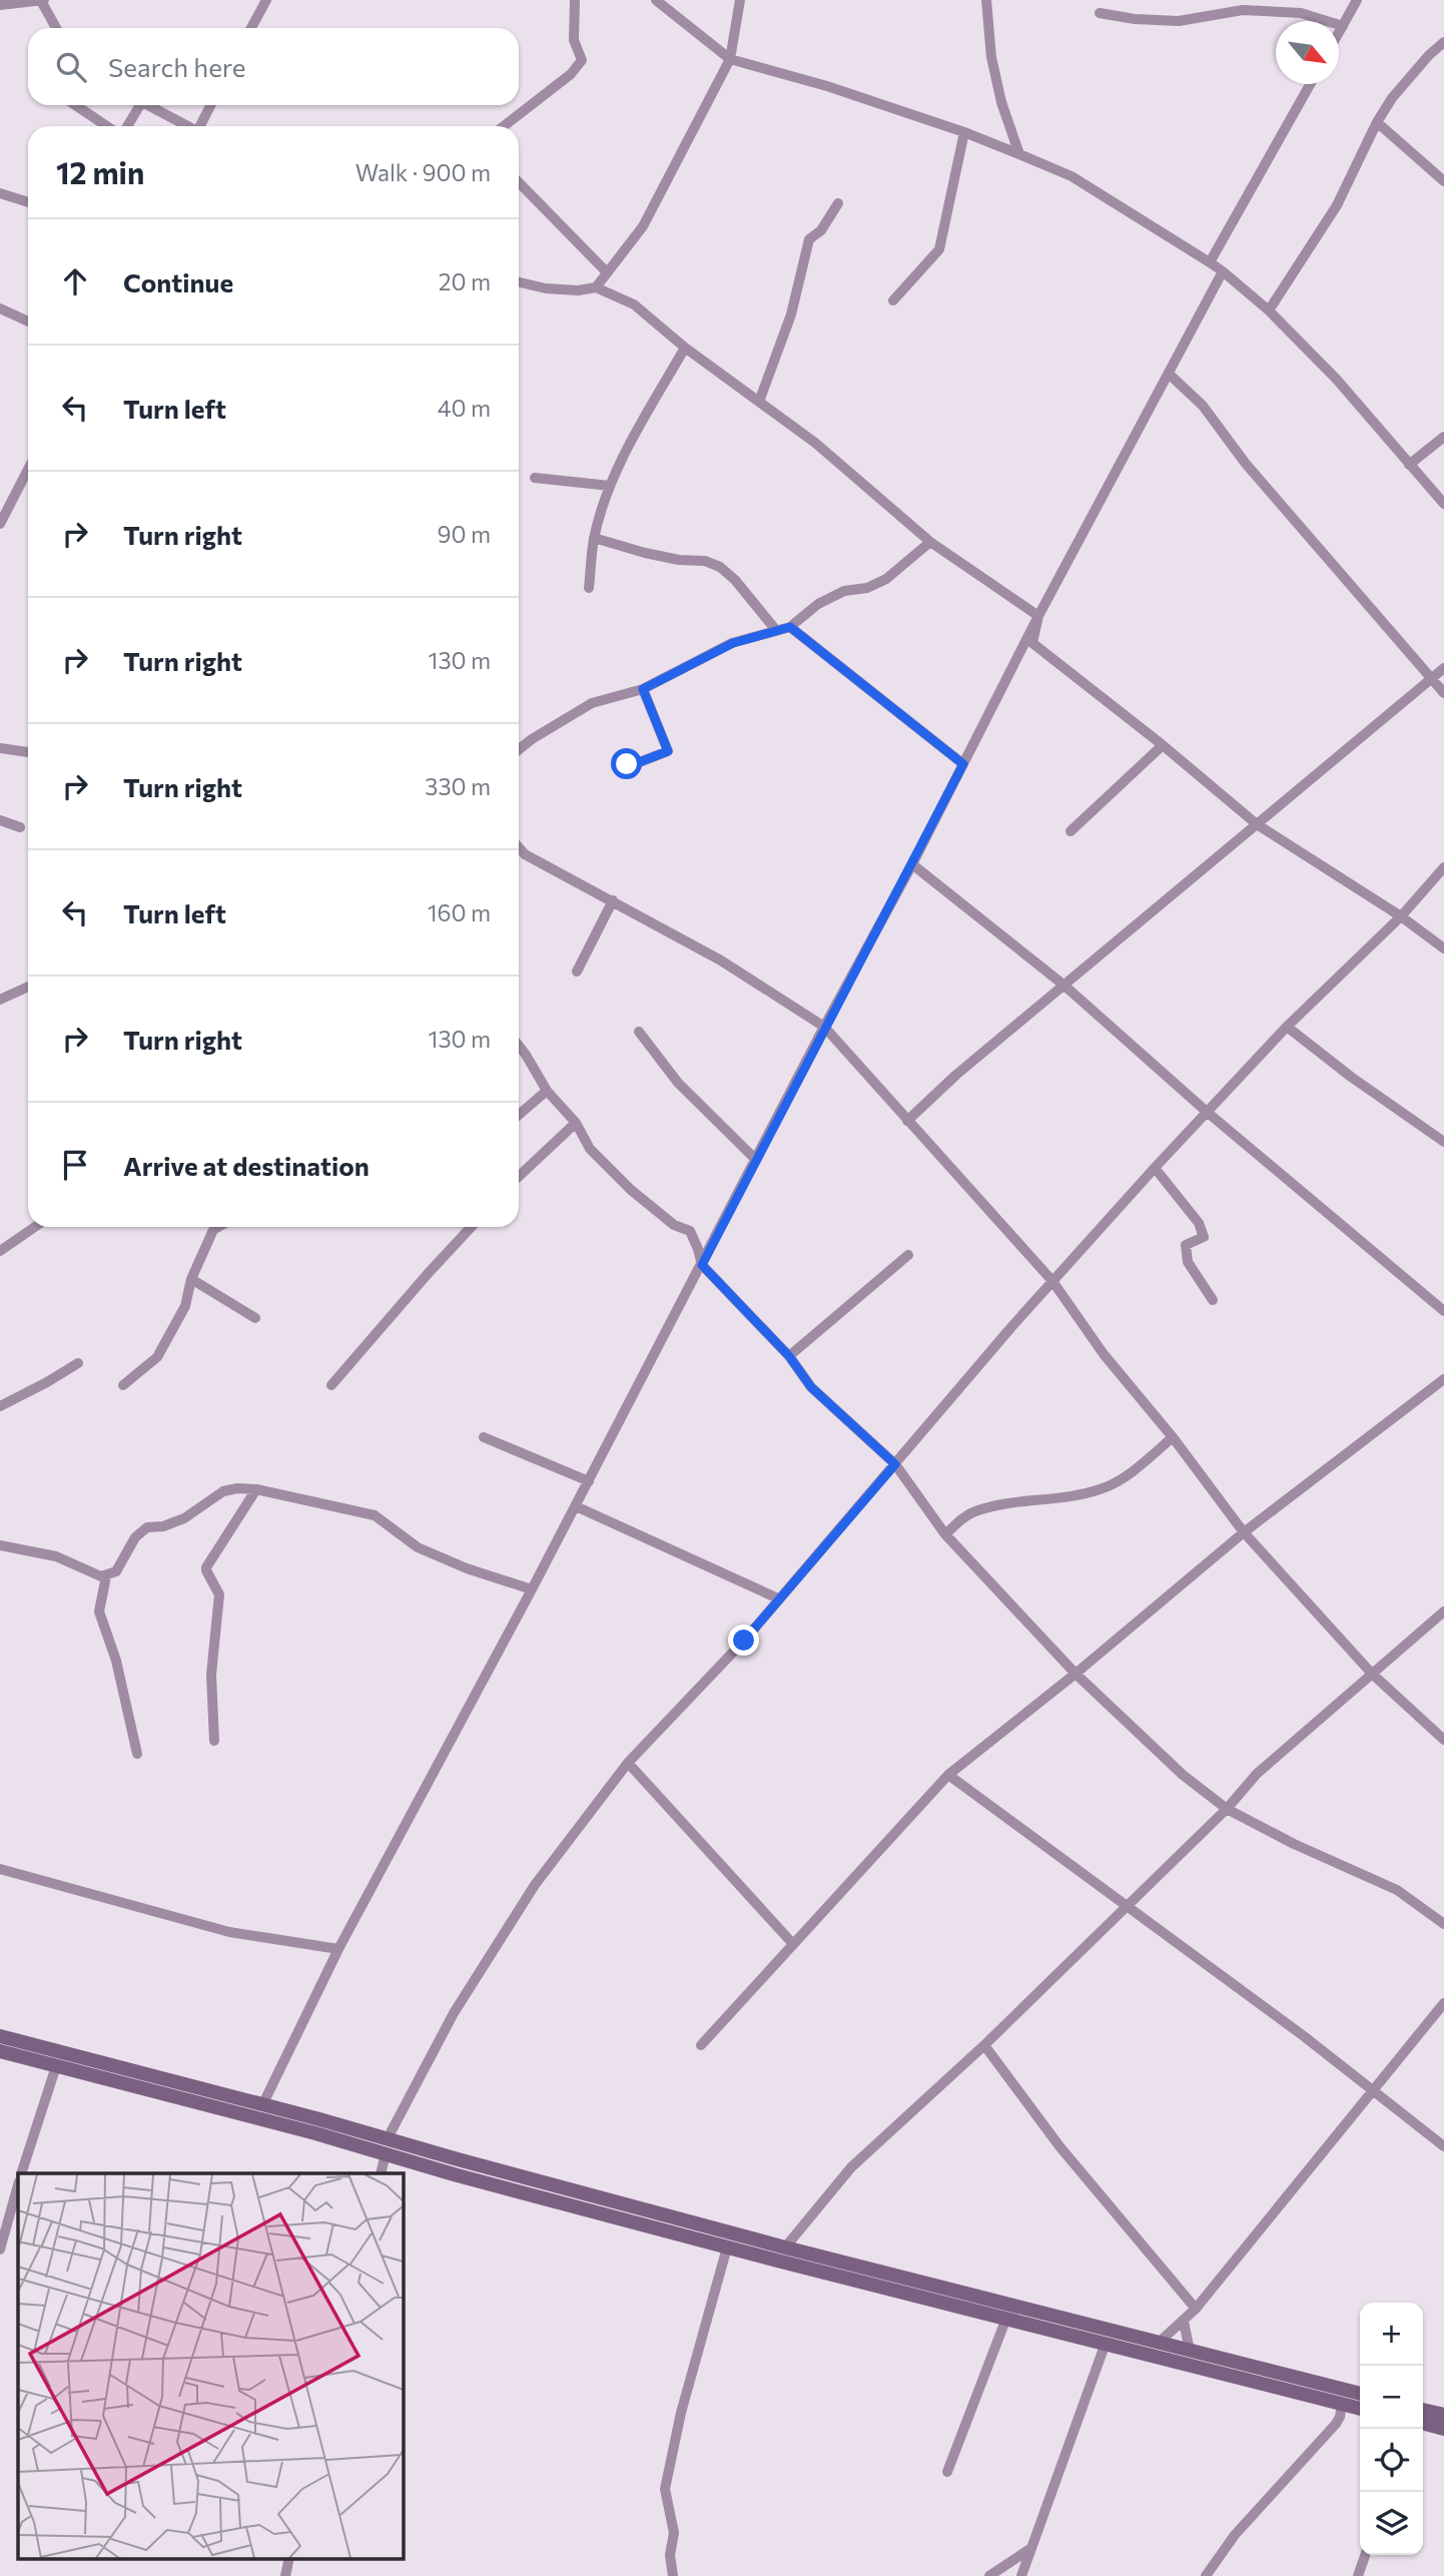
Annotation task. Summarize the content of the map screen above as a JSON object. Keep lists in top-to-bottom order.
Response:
{
  "north": "bottom right",
  "page": {
    "search": "Search here",
    "heading": ["12 min", "Walk · 900 m"],
    "list": [
      ["Continue", "20 m"],
      ["Turn left", "40 m"],
      ["Turn right", "90 m"],
      ["Turn right", "130 m"],
      ["Turn right", "330 m"],
      ["Turn left", "160 m"],
      ["Turn right", "130 m"],
      "Arrive at destination"
    ],
    "map_buttons": ["+", "−"]
  }
}
